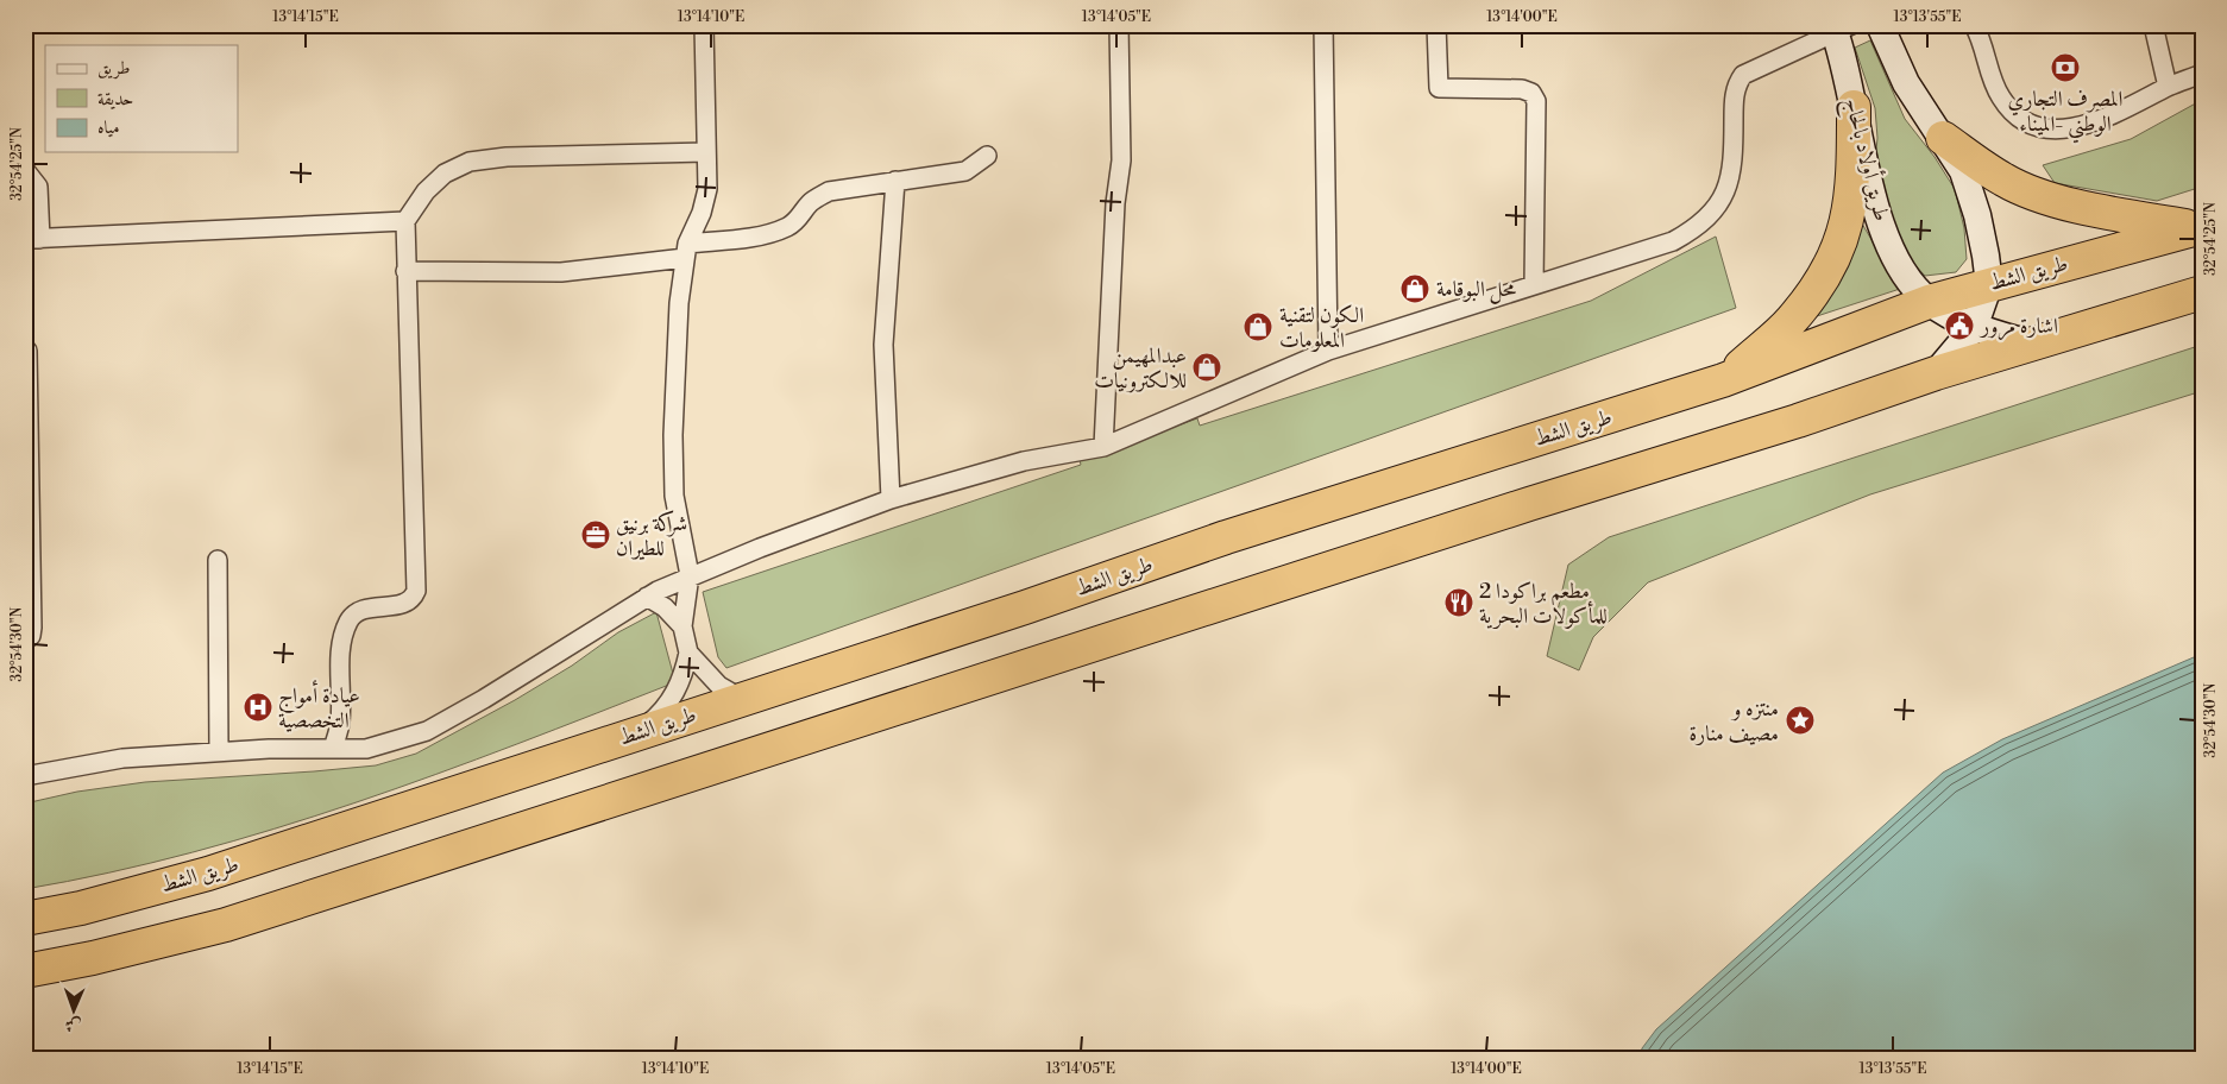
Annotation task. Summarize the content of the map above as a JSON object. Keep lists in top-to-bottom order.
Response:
{
  "streets": {
    "highway": ["طريق الشط"],
    "main road": ["طريق أولاد بالحاج"]
  },
  "crossings": [
    ["طريق أولاد بالحاج", "طريق الشط"]
  ],
  "places": {
    "bank": ["المصرف التجاري الوطني -الميناء"],
    "shop": ["محل البوقامة", "الكون لتقنية المعلومات", "عبدالمهيمن للالكترونيات"],
    "public building": ["اشارة مرور"],
    "office": ["شركة برنيق للطيران"],
    "restaurant": ["مطعم براكودا 2 للمأكولات البحرية"],
    "hospital": ["عيادة أمواج التخصصية"],
    "place": ["منتزه و مصيف منارة"]
  },
  "legend": ["طريق", "حديقة", "مياه"],
  "north": "bottom",
  "coordinates": [
    "13°14'15\"E",
    "13°14'10\"E",
    "13°14'05\"E",
    "13°14'00\"E",
    "13°13'55\"E",
    "32°54'25\"N",
    "32°54'30\"N"
  ]
}
